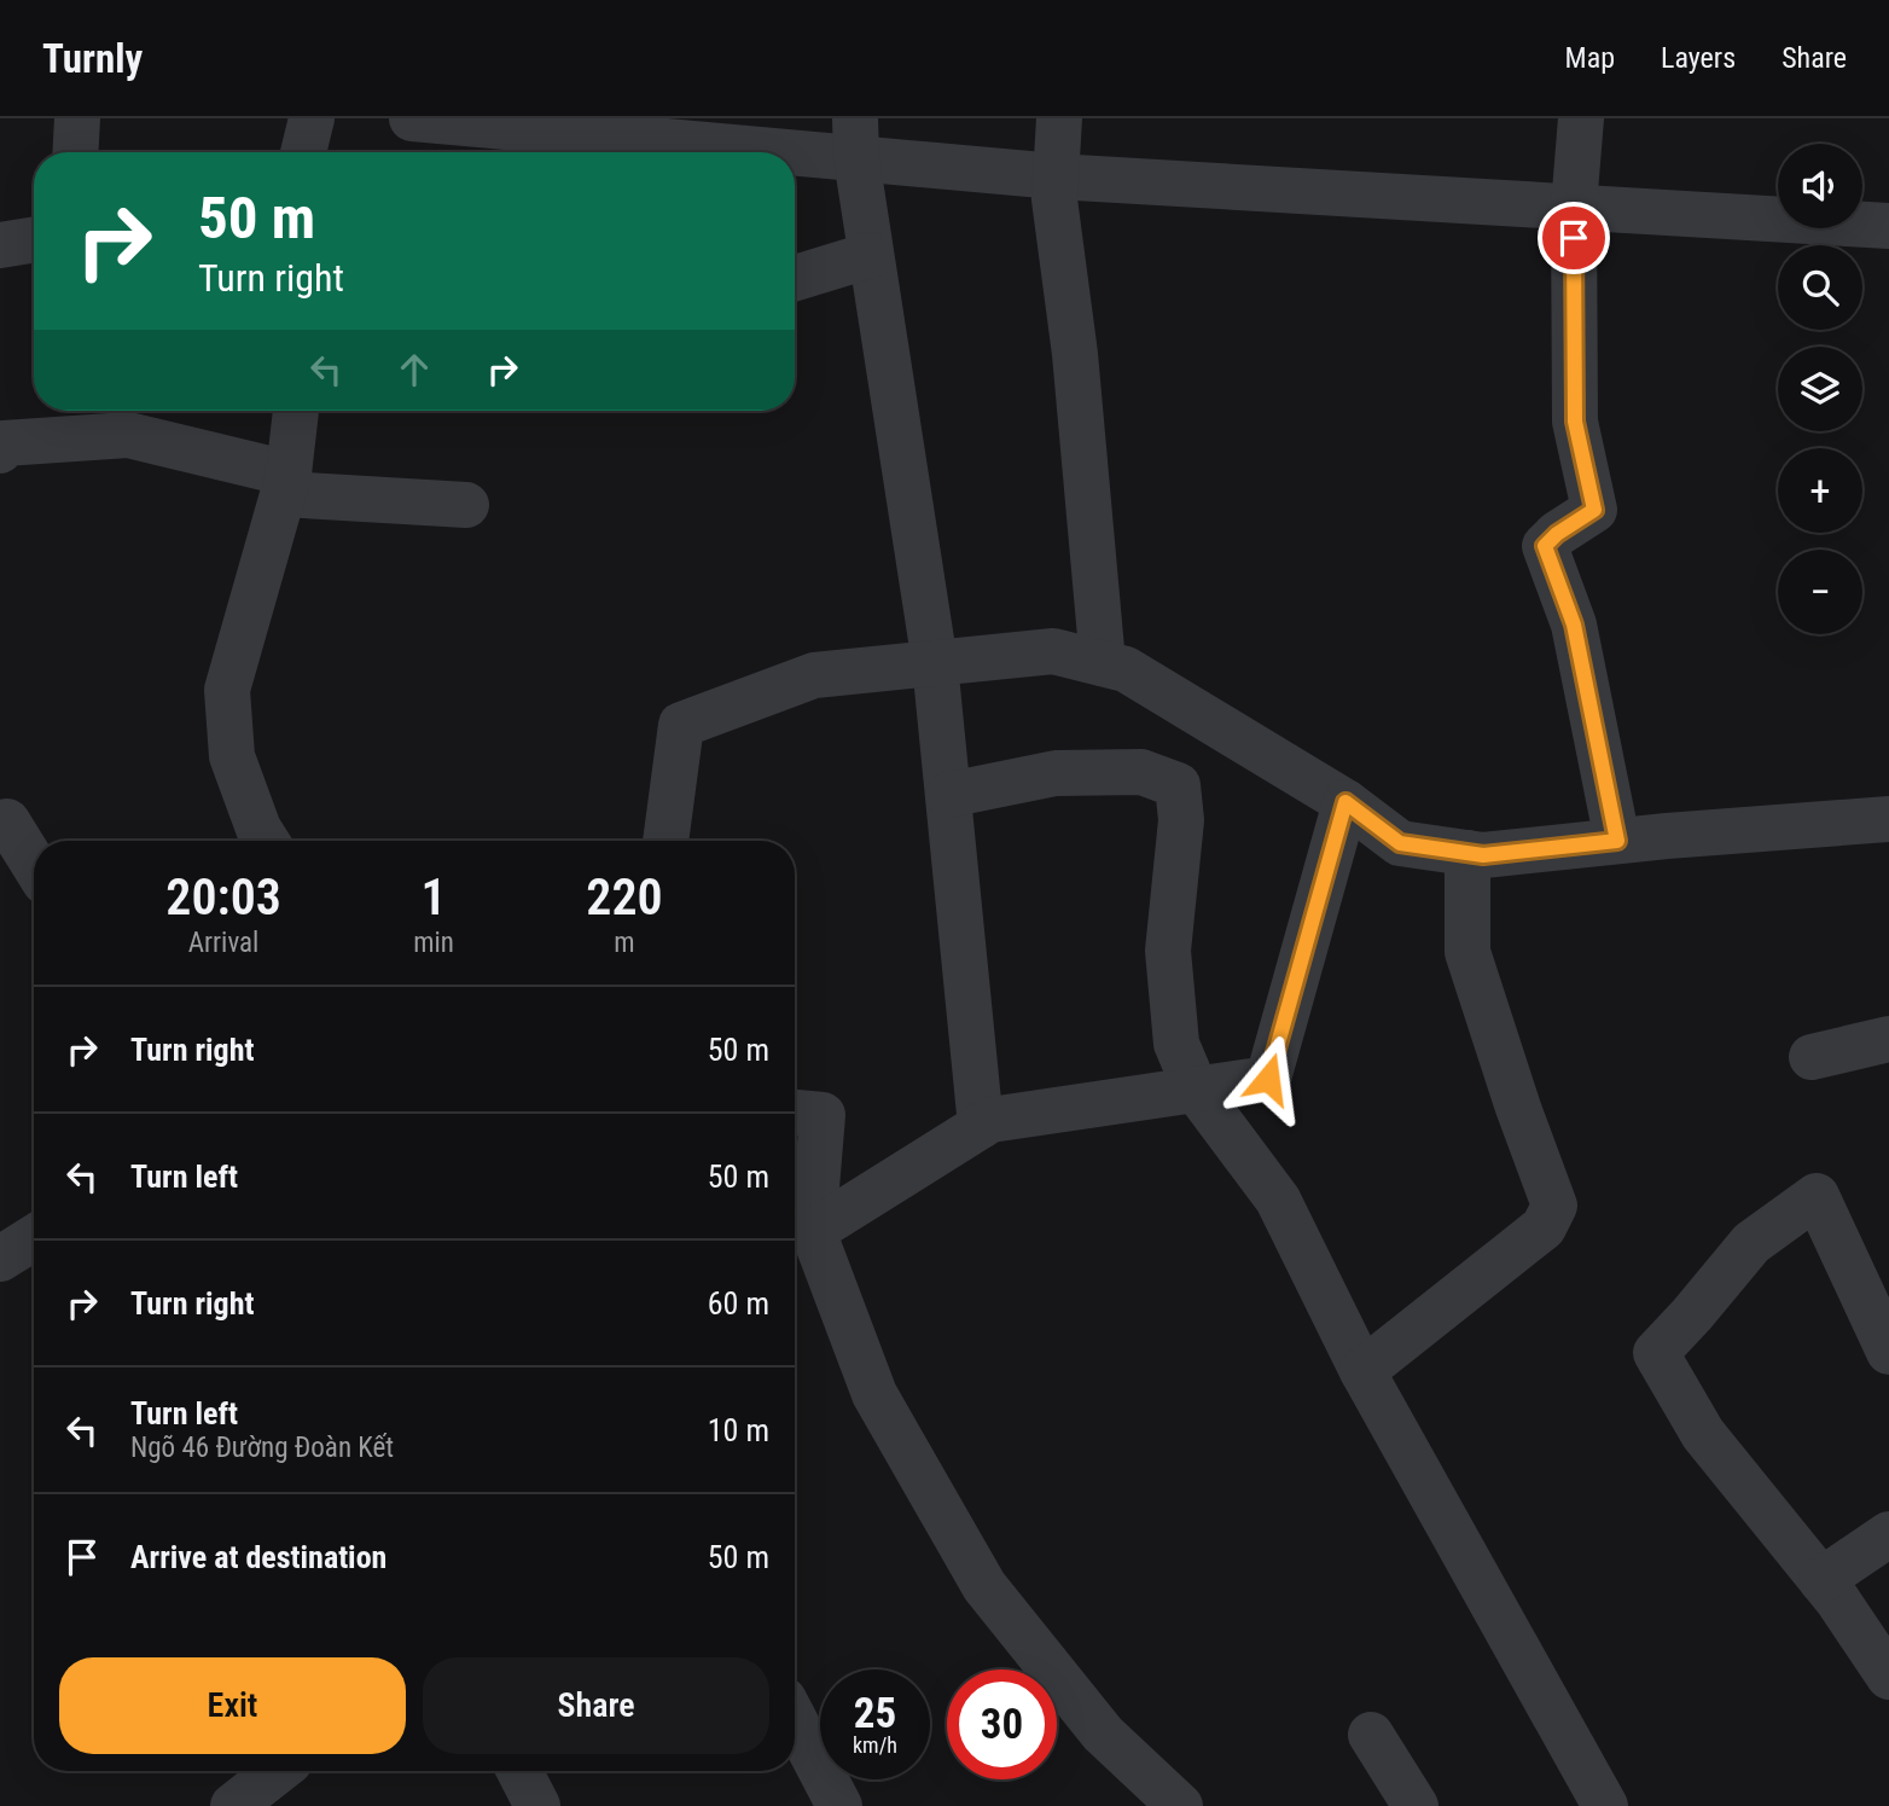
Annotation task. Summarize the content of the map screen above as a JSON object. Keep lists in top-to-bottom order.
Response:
{
  "page": {
    "header": "Turnly",
    "nav": ["Map", "Layers", "Share"],
    "map_buttons": ["+", "−"],
    "turn": ["50 m", "Turn right"],
    "eta": [
      "20:03",
      "Arrival",
      "1",
      "min",
      "220",
      "m"
    ],
    "list": [
      {
        "name": "Turn right",
        "value": "50 m"
      },
      {
        "name": "Turn left",
        "value": "50 m"
      },
      {
        "name": "Turn right",
        "value": "60 m"
      },
      {
        "name": "Turn left",
        "note": "Ngõ 46 Đường Đoàn Kết",
        "value": "10 m"
      },
      {
        "name": "Arrive at destination",
        "value": "50 m"
      }
    ],
    "buttons": ["Exit", "Share"],
    "speed": "25 km/h",
    "limit": "30"
  }
}
